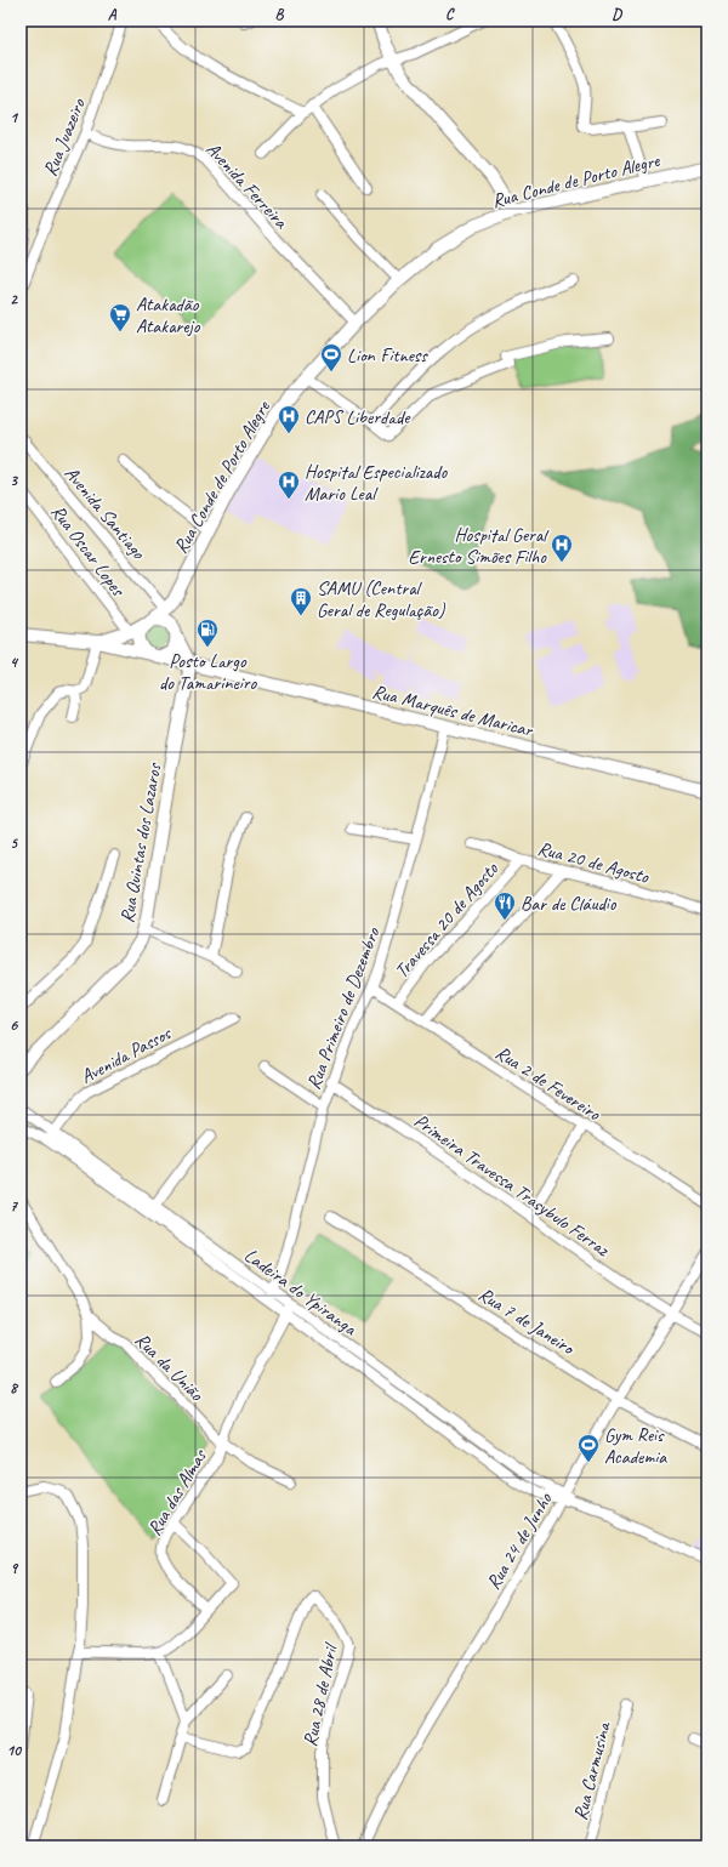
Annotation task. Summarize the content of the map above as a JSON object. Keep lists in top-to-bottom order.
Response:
{
  "streets": {
    "main road": ["Rua Conde de Porto Alegre", "Rua Marquês de Maricar", "Rua Quintas dos Lazaros"],
    "street": [
      "Rua Juazeiro",
      "Avenida Ferreira",
      "Avenida Santiago",
      "Rua Oscar Lopes",
      "Rua 20 de Agosto",
      "Travessa 20 de Agosto",
      "Rua Primeiro de Dezembro",
      "Avenida Passos",
      "Rua 2 de Fevereiro",
      "Primeira Travessa Trasybulo Ferraz",
      "Ladeira do Ypiranga",
      "Rua 7 de Janeiro",
      "Rua da União",
      "Rua das Almas",
      "Rua 24 de Junho",
      "Rua 28 de Abril",
      "Rua Carmusina"
    ]
  },
  "crossings": [
    ["Rua Juazeiro", "Avenida Ferreira"],
    ["Rua Conde de Porto Alegre", "Avenida Ferreira"],
    ["Rua Conde de Porto Alegre", "Avenida Santiago"],
    ["Rua Conde de Porto Alegre", "Rua Oscar Lopes"],
    ["Rua Conde de Porto Alegre", "Rua Marquês de Maricar"],
    ["Rua Marquês de Maricar", "Rua Quintas dos Lazaros"],
    ["Rua Marquês de Maricar", "Rua Primeiro de Dezembro"],
    ["Rua 20 de Agosto", "Travessa 20 de Agosto"],
    ["Travessa 20 de Agosto", "Rua 2 de Fevereiro"],
    ["Rua Primeiro de Dezembro", "Rua 2 de Fevereiro"],
    ["Rua Primeiro de Dezembro", "Primeira Travessa Trasybulo Ferraz"],
    ["Rua Primeiro de Dezembro", "Ladeira do Ypiranga"],
    ["Avenida Passos", "Ladeira do Ypiranga"],
    ["Primeira Travessa Trasybulo Ferraz", "Rua 24 de Junho"],
    ["Ladeira do Ypiranga", "Rua das Almas"],
    ["Ladeira do Ypiranga", "Rua 24 de Junho"],
    ["Rua 7 de Janeiro", "Rua 24 de Junho"],
    ["Rua da União", "Rua das Almas"]
  ],
  "places": {
    "supermarket": ["Atakadão Atakarejo"],
    "sports": ["Lion Fitness", "Gym Reis Academia"],
    "hospital": ["CAPS Liberdade", "Hospital Especializado Mario Leal", "Hospital Geral Ernesto Simões Filho"],
    "building": ["SAMU (Central Geral de Regulação)"],
    "fuel station": ["Posto Largo do Tamarineiro"],
    "restaurant": ["Bar de Cláudio"]
  },
  "grid": {
    "columns": [
      "A",
      "B",
      "C",
      "D"
    ],
    "rows": [
      "1",
      "2",
      "3",
      "4",
      "5",
      "6",
      "7",
      "8",
      "9",
      "10"
    ]
  }
}
